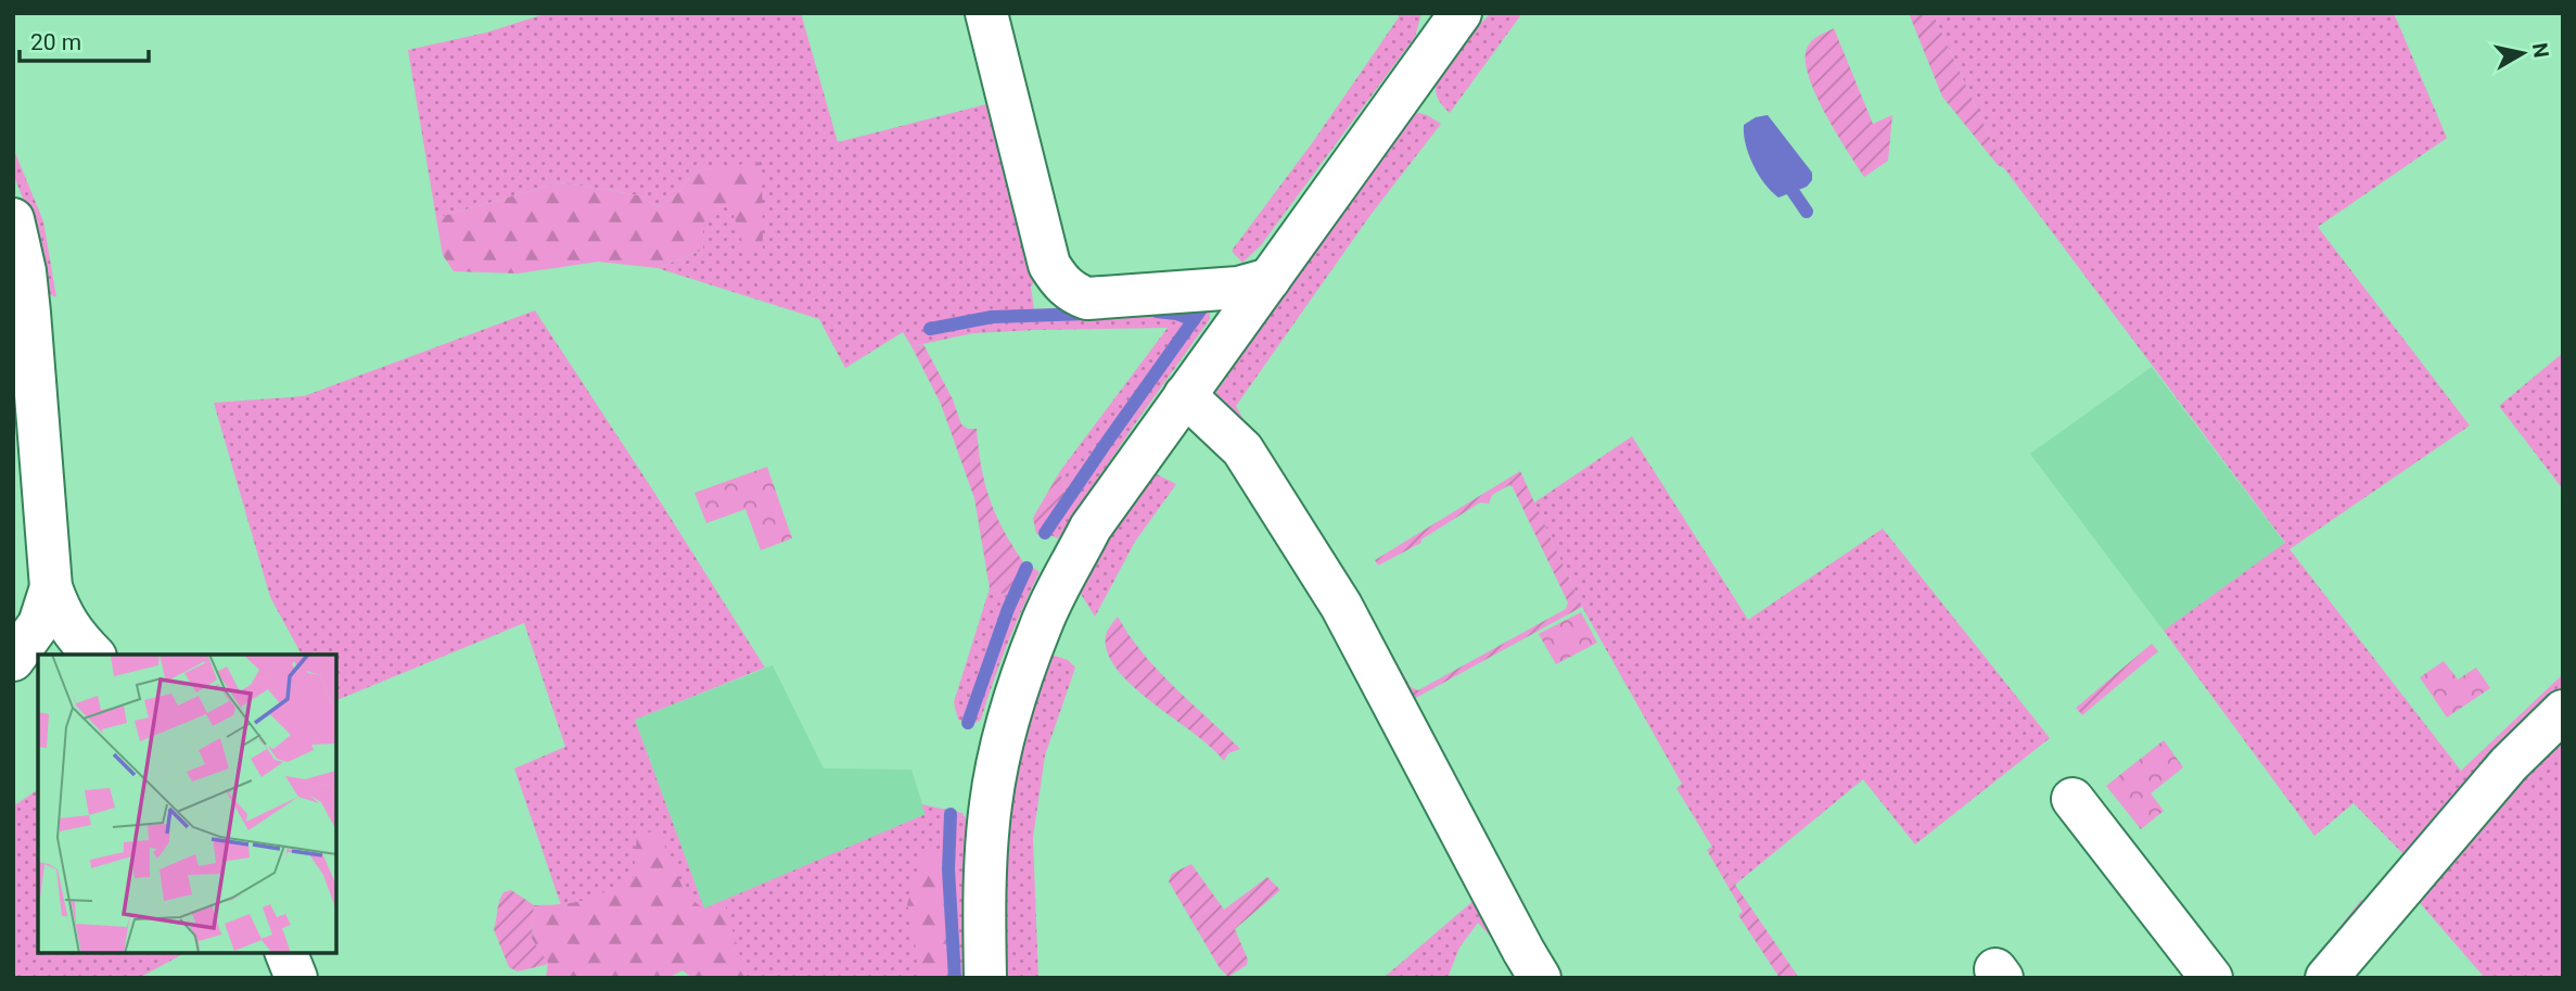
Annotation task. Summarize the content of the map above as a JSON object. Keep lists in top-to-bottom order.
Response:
{
  "scale_bar": "20 m",
  "north": "right"
}
